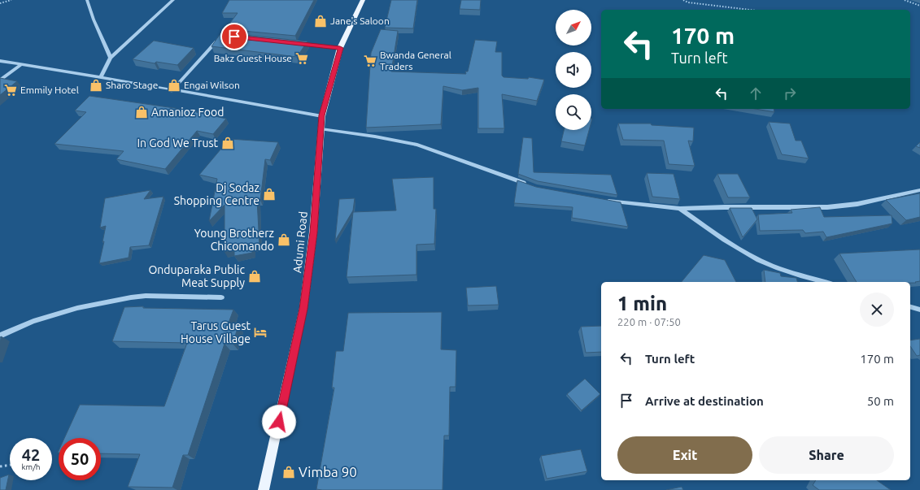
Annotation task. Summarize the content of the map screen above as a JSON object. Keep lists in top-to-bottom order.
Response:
{
  "streets": {
    "main road": ["Adumi Road"]
  },
  "places": {
    "shop": [
      "Jane's Saloon",
      "Sharo Stage",
      "Engai Wilson",
      "Amanioz Food",
      "In God We Trust",
      "Dj Sodaz Shopping Centre",
      "Young Brotherz Chicomando",
      "Onduparaka Public Meat Supply",
      "Vimba 90"
    ],
    "supermarket": ["Bakz Guest House", "Bwanda General Traders", "Emmily Hotel"],
    "hotel": ["Tarus Guest House Village"]
  },
  "north": "top right",
  "page": {
    "turn": ["170 m", "Turn left"],
    "heading": ["1 min", "220 m · 07:50"],
    "list": [
      {
        "name": "Turn left",
        "value": "170 m"
      },
      {
        "name": "Arrive at destination",
        "value": "50 m"
      }
    ],
    "buttons": ["Exit", "Share"],
    "speed": "42 km/h",
    "limit": "50"
  }
}
